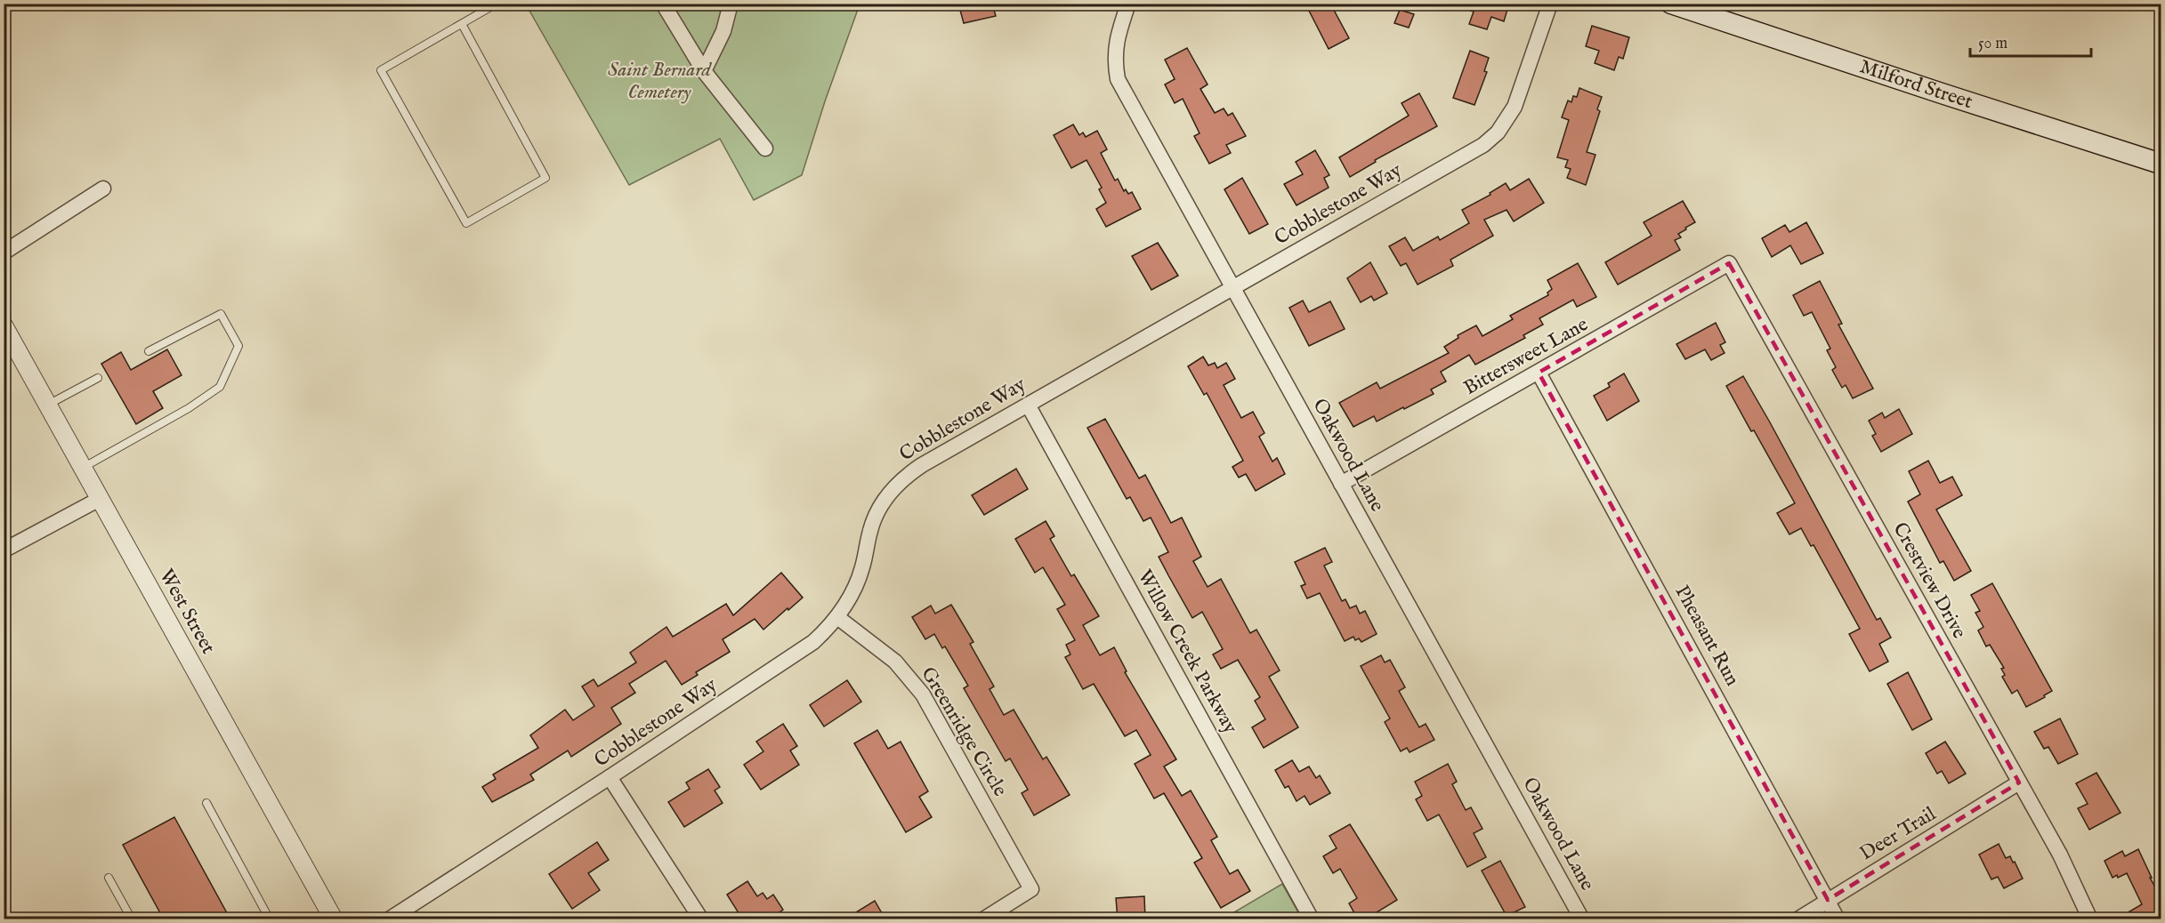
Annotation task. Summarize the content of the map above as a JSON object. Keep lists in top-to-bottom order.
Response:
{
  "streets": {
    "main road": ["Milford Street"],
    "street": [
      "Cobblestone Way",
      "Bittersweet Lane",
      "Oakwood Lane",
      "Crestview Drive",
      "West Street",
      "Pheasant Run",
      "Willow Creek Parkway",
      "Greenridge Circle",
      "Deer Trail"
    ]
  },
  "crossings": [
    ["Cobblestone Way", "Oakwood Lane"],
    ["Cobblestone Way", "Willow Creek Parkway"],
    ["Cobblestone Way", "Greenridge Circle"],
    ["Bittersweet Lane", "Oakwood Lane"],
    ["Bittersweet Lane", "Crestview Drive"],
    ["Bittersweet Lane", "Pheasant Run"],
    ["Crestview Drive", "Deer Trail"],
    ["Pheasant Run", "Deer Trail"]
  ],
  "parks": ["Saint Bernard Cemetery"],
  "scale_bar": "50 m"
}
